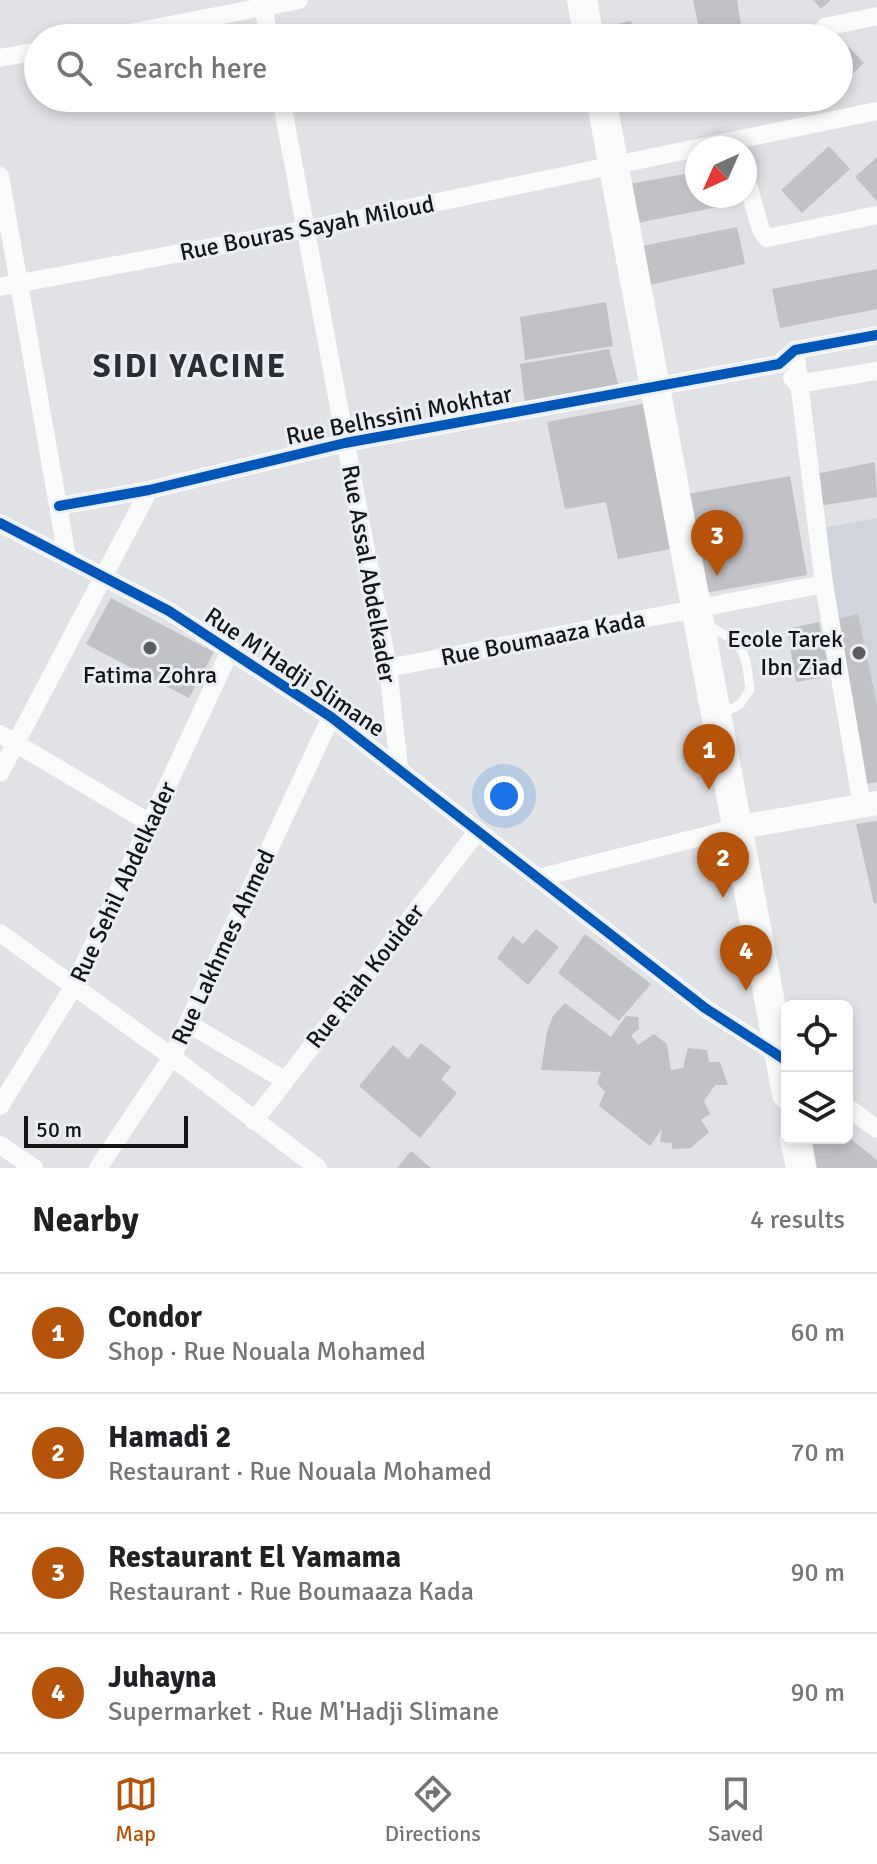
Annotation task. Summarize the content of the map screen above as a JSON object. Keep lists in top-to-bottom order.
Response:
{
  "streets": {
    "street": [
      "Rue Bouras Sayah Miloud",
      "Rue Belhssini Mokhtar",
      "Rue Assal Abdelkader",
      "Rue Boumaaza Kada",
      "Rue M'Hadji Slimane",
      "Rue Sehil Abdelkader",
      "Rue Lakhmes Ahmed",
      "Rue Riah Kouider"
    ]
  },
  "crossings": [
    ["Rue Bouras Sayah Miloud", "Rue Assal Abdelkader"],
    ["Rue Belhssini Mokhtar", "Rue Assal Abdelkader"],
    ["Rue Assal Abdelkader", "Rue Boumaaza Kada"],
    ["Rue Assal Abdelkader", "Rue M'Hadji Slimane"],
    ["Rue M'Hadji Slimane", "Rue Sehil Abdelkader"],
    ["Rue M'Hadji Slimane", "Rue Lakhmes Ahmed"],
    ["Rue M'Hadji Slimane", "Rue Riah Kouider"]
  ],
  "districts": ["SIDI YACINE"],
  "places": ["Fatima Zohra", "Ecole Tarek Ibn Ziad"],
  "scale_bar": "50 m",
  "north": "bottom left",
  "page": {
    "search": "Search here",
    "pins": [
      "3",
      "1",
      "2",
      "4"
    ],
    "scale": "50 m",
    "heading": ["Nearby", "4 results"],
    "list": [
      {
        "mark": "1",
        "name": "Condor",
        "note": "Shop · Rue Nouala Mohamed",
        "value": "60 m"
      },
      {
        "mark": "2",
        "name": "Hamadi 2",
        "note": "Restaurant · Rue Nouala Mohamed",
        "value": "70 m"
      },
      {
        "mark": "3",
        "name": "Restaurant El Yamama",
        "note": "Restaurant · Rue Boumaaza Kada",
        "value": "90 m"
      },
      {
        "mark": "4",
        "name": "Juhayna",
        "note": "Supermarket · Rue M'Hadji Slimane",
        "value": "90 m"
      }
    ],
    "nav": ["Map", "Directions", "Saved"]
  }
}
